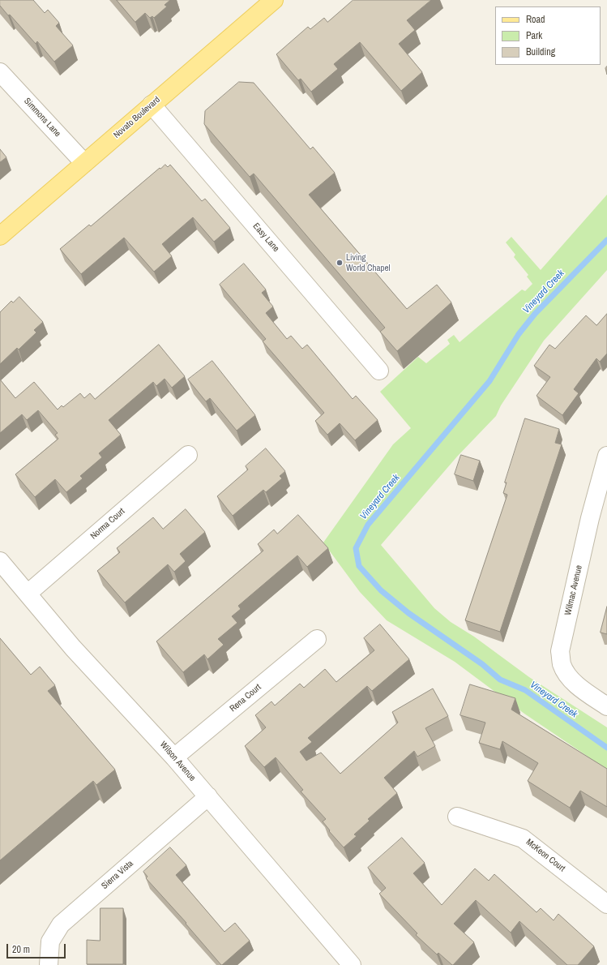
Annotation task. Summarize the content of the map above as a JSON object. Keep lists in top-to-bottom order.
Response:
{
  "streets": {
    "main road": ["Novato Boulevard"],
    "street": [
      "Simmons Lane",
      "Easy Lane",
      "Norma Court",
      "Wilmac Avenue",
      "Rena Court",
      "Wilson Avenue",
      "McKeon Court",
      "Sierra Vista"
    ]
  },
  "crossings": [
    ["Simmons Lane", "Novato Boulevard"],
    ["Novato Boulevard", "Easy Lane"],
    ["Norma Court", "Wilson Avenue"],
    ["Rena Court", "Wilson Avenue"],
    ["Wilson Avenue", "Sierra Vista"]
  ],
  "water": ["Vineyard Creek"],
  "places": ["Living World Chapel"],
  "legend": ["Road", "Park", "Building"],
  "scale_bar": "20 m"
}
